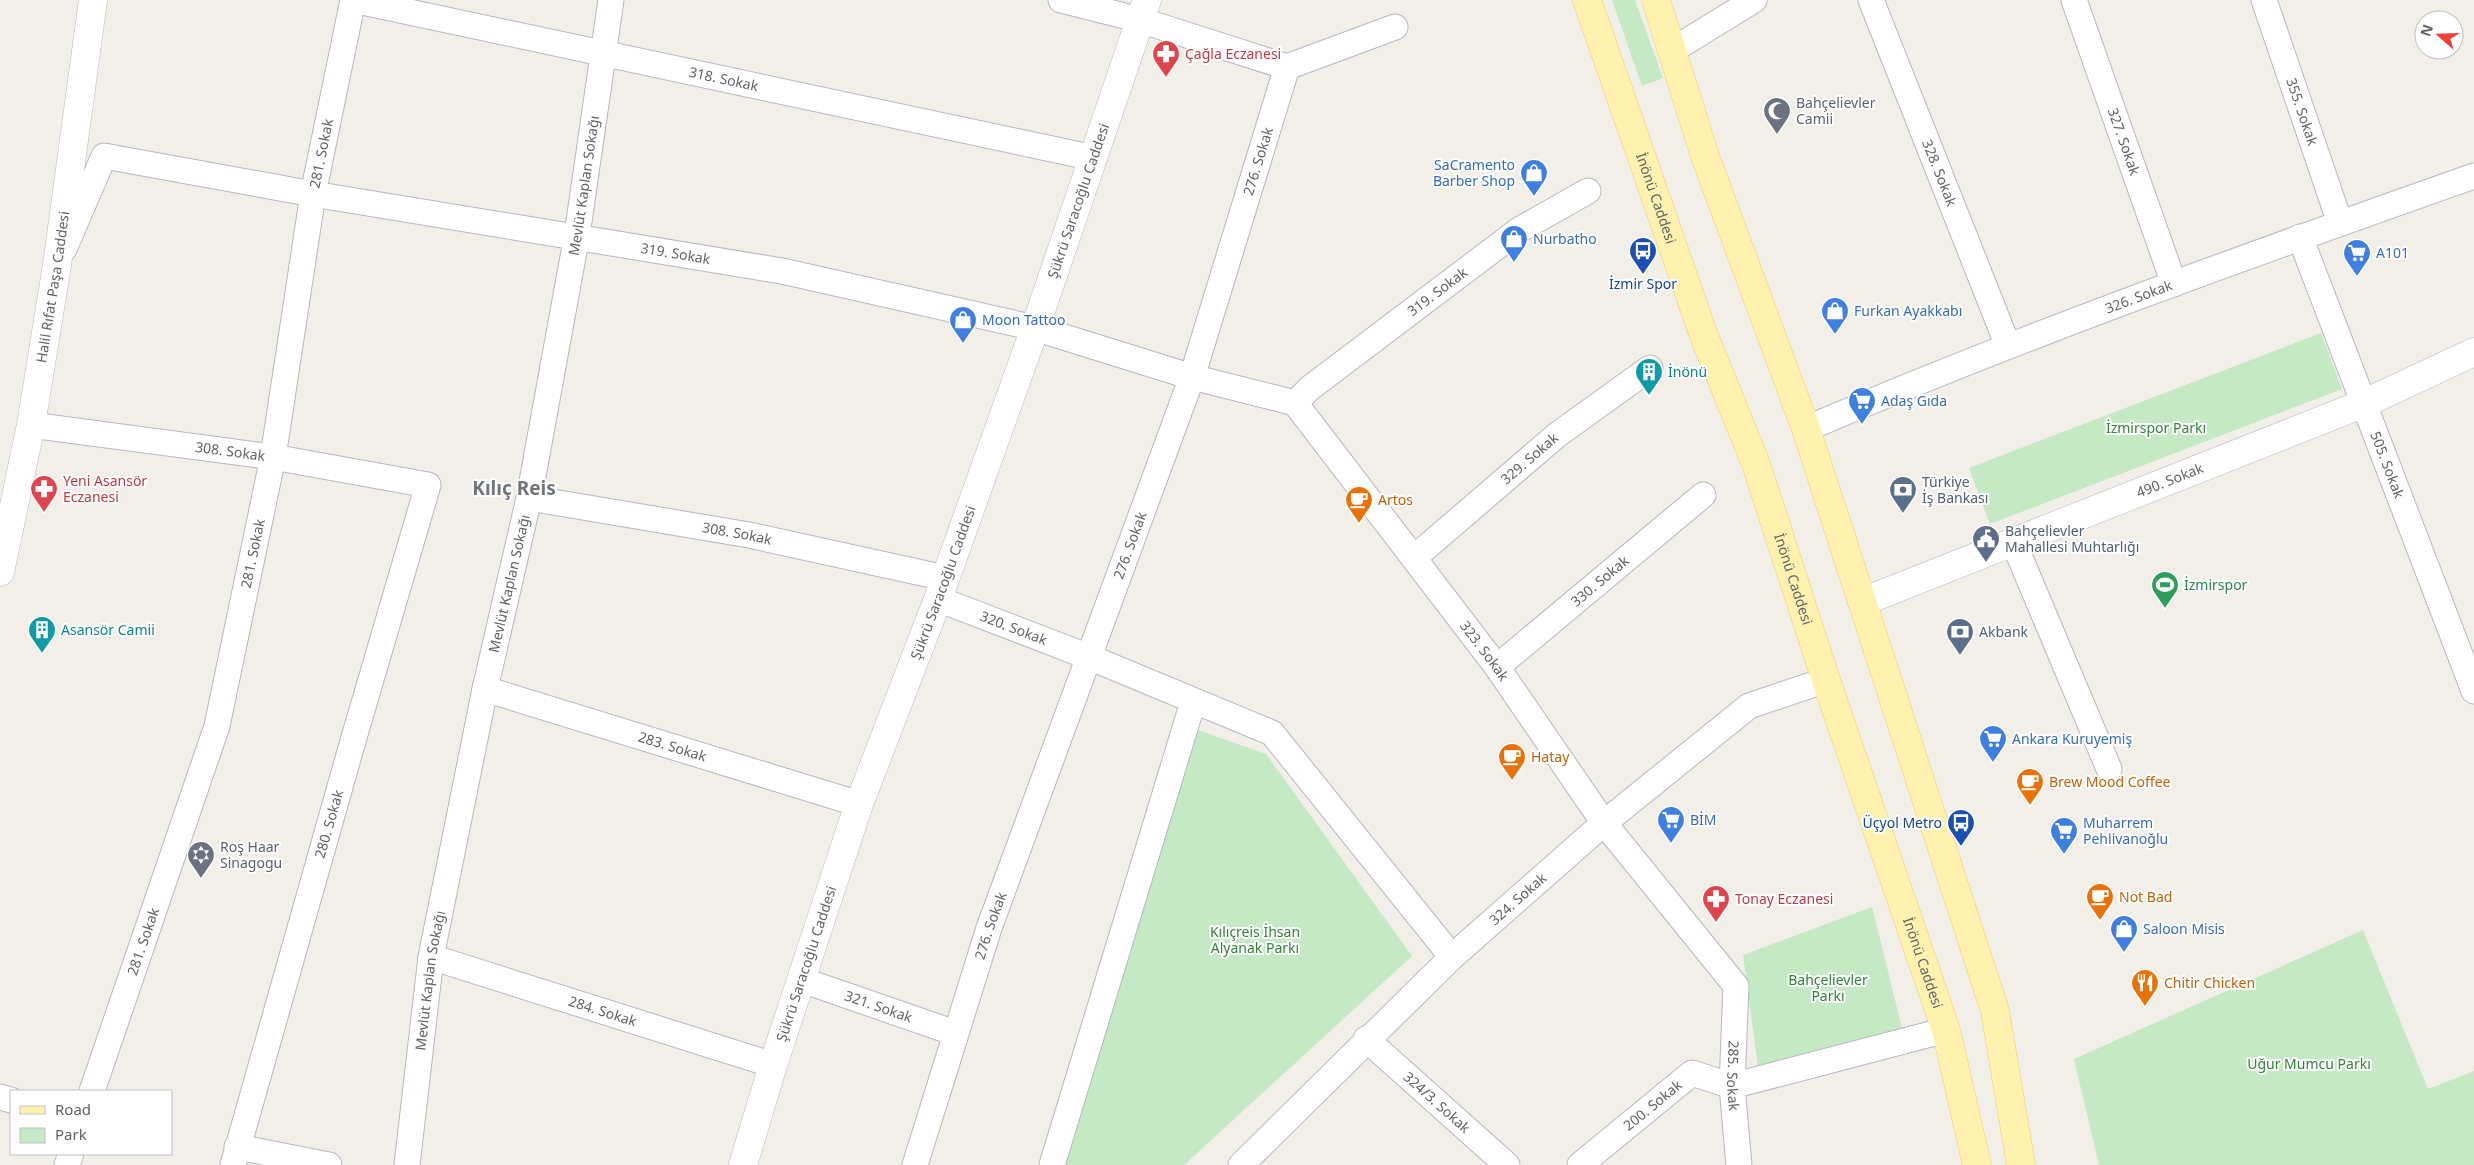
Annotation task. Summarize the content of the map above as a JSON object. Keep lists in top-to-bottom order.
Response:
{
  "streets": {
    "main road": ["İnönü Caddesi"],
    "street": [
      "318. Sokak",
      "355. Sokak",
      "327. Sokak",
      "281. Sokak",
      "276. Sokak",
      "328. Sokak",
      "Mevlüt Kaplan Sokağı",
      "Şükrü Saracoğlu Caddesi",
      "319. Sokak",
      "Halil Rıfat Paşa Caddesi",
      "326. Sokak",
      "308. Sokak",
      "329. Sokak",
      "505. Sokak",
      "490. Sokak",
      "330. Sokak",
      "320. Sokak",
      "323. Sokak",
      "283. Sokak",
      "280. Sokak",
      "324. Sokak",
      "321. Sokak",
      "284. Sokak",
      "285. Sokak",
      "324/3. Sokak",
      "200. Sokak"
    ]
  },
  "crossings": [
    ["318. Sokak", "281. Sokak"],
    ["318. Sokak", "Mevlüt Kaplan Sokağı"],
    ["318. Sokak", "Şükrü Saracoğlu Caddesi"],
    ["355. Sokak", "326. Sokak"],
    ["327. Sokak", "326. Sokak"],
    ["281. Sokak", "319. Sokak"],
    ["281. Sokak", "308. Sokak"],
    ["276. Sokak", "319. Sokak"],
    ["276. Sokak", "320. Sokak"],
    ["276. Sokak", "321. Sokak"],
    ["328. Sokak", "326. Sokak"],
    ["Mevlüt Kaplan Sokağı", "319. Sokak"],
    ["Mevlüt Kaplan Sokağı", "308. Sokak"],
    ["Mevlüt Kaplan Sokağı", "283. Sokak"],
    ["Mevlüt Kaplan Sokağı", "284. Sokak"],
    ["İnönü Caddesi", "324. Sokak"],
    ["Şükrü Saracoğlu Caddesi", "319. Sokak"],
    ["Şükrü Saracoğlu Caddesi", "308. Sokak"],
    ["Şükrü Saracoğlu Caddesi", "320. Sokak"],
    ["Şükrü Saracoğlu Caddesi", "283. Sokak"],
    ["Şükrü Saracoğlu Caddesi", "321. Sokak"],
    ["Şükrü Saracoğlu Caddesi", "284. Sokak"],
    ["319. Sokak", "Halil Rıfat Paşa Caddesi"],
    ["319. Sokak", "323. Sokak"],
    ["Halil Rıfat Paşa Caddesi", "308. Sokak"],
    ["326. Sokak", "505. Sokak"],
    ["308. Sokak", "320. Sokak"],
    ["308. Sokak", "280. Sokak"],
    ["329. Sokak", "323. Sokak"],
    ["505. Sokak", "490. Sokak"],
    ["330. Sokak", "323. Sokak"],
    ["320. Sokak", "324. Sokak"],
    ["323. Sokak", "324. Sokak"],
    ["323. Sokak", "285. Sokak"],
    ["324. Sokak", "324/3. Sokak"],
    ["285. Sokak", "200. Sokak"]
  ],
  "districts": ["Kılıç Reis"],
  "parks": [
    "İzmirspor Parkı",
    "Kılıçreis İhsan Alyanak Parkı",
    "Bahçelievler Parkı",
    "Uğur Mumcu Parkı"
  ],
  "places": {
    "pharmacy": ["Çağla Eczanesi", "Yeni Asansör Eczanesi", "Tonay Eczanesi"],
    "mosque": ["Bahçelievler Camii"],
    "shop": [
      "SaCramento Barber Shop",
      "Nurbatho",
      "Furkan Ayakkabı",
      "Moon Tattoo",
      "Saloon Misis"
    ],
    "bus stop": ["İzmir Spor", "Üçyol Metro"],
    "supermarket": [
      "A101",
      "Adaş Gıda",
      "Ankara Kuruyemiş",
      "BİM",
      "Muharrem Pehlivanoğlu"
    ],
    "building": ["İnönü", "Asansör Camii"],
    "bank": ["Türkiye İş Bankası", "Akbank"],
    "cafe": [
      "Artos",
      "Hatay",
      "Brew Mood Coffee",
      "Not Bad"
    ],
    "public building": ["Bahçelievler Mahallesi Muhtarlığı"],
    "sports": ["İzmirspor"],
    "synagogue": ["Roş Haar Sinagogu"],
    "restaurant": ["Chitir Chicken"]
  },
  "legend": ["Road", "Park"],
  "north": "left"
}
